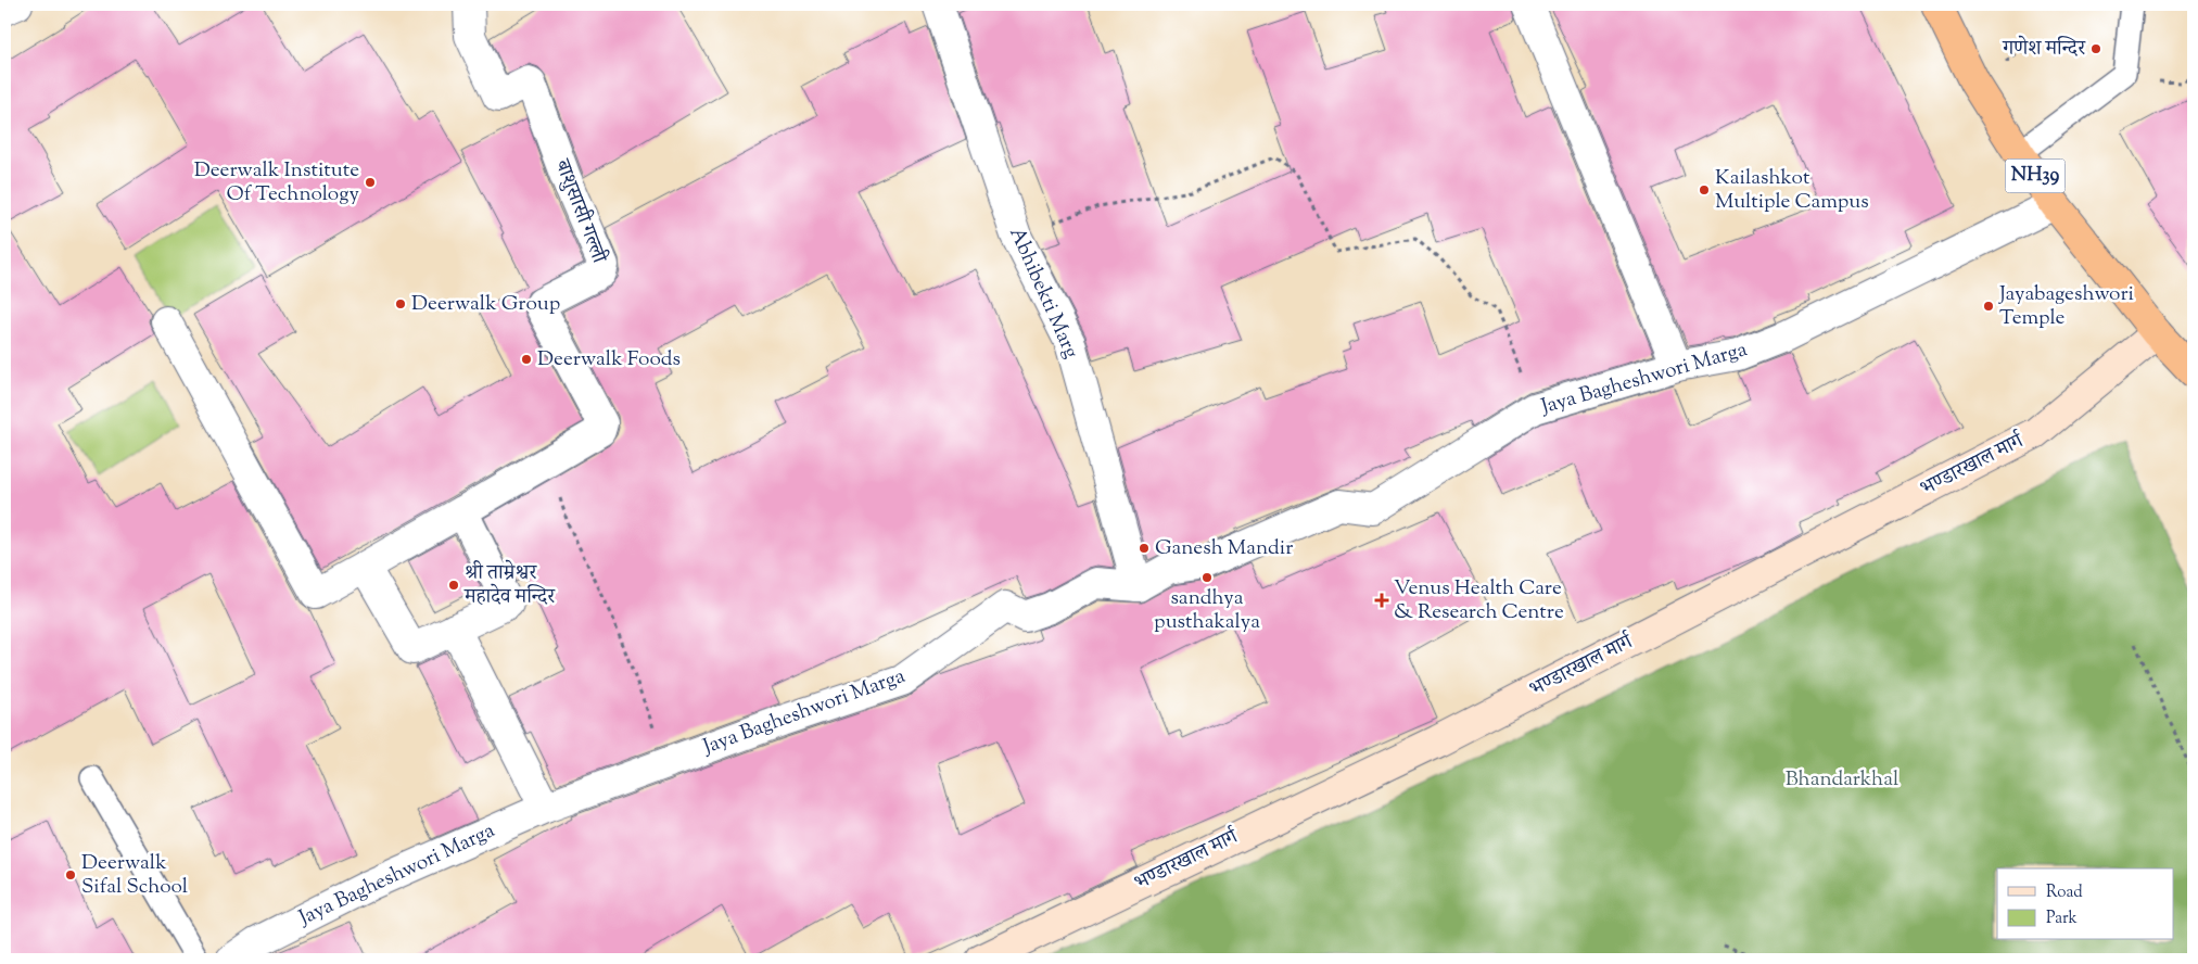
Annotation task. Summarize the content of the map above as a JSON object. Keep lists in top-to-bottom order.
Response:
{
  "streets": {
    "highway": ["NH39"],
    "main road": ["भण्डारखाल मार्ग"],
    "street": ["बाशुसासी गल्ली", "Abhibekti Marg", "Jaya Bagheshwori Marga"]
  },
  "crossings": [
    ["NH39", "Jaya Bagheshwori Marga"],
    ["NH39", "भण्डारखाल मार्ग"],
    ["Abhibekti Marg", "Jaya Bagheshwori Marga"]
  ],
  "parks": ["Bhandarkhal"],
  "places": {
    "other": [
      "गणेश मन्दिर",
      "Deerwalk Institute Of Technology",
      "Kailashkot Multiple Campus",
      "Deerwalk Group",
      "Jayabageshwori Temple",
      "Deerwalk Foods",
      "Ganesh Mandir",
      "sandhya pusthakalya",
      "श्री ताम्रेश्वर महादेव मन्दिर",
      "Deerwalk Sifal School"
    ],
    "health": ["Venus Health Care & Research Centre"]
  },
  "legend": ["Road", "Park"]
}
